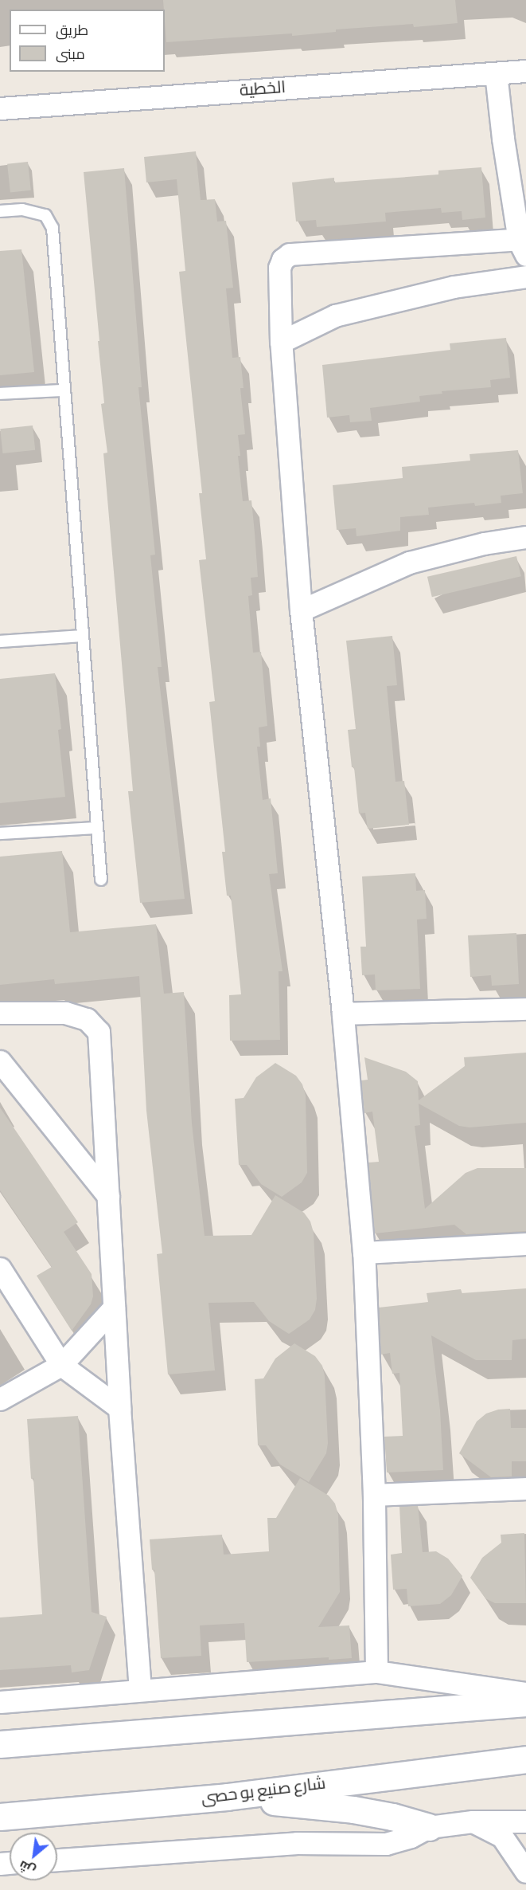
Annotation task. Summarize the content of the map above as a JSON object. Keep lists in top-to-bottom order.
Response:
{
  "streets": {
    "street": ["الخطية", "شارع صنيع بو حصى"]
  },
  "legend": ["طريق", "مبنى"],
  "north": "bottom left"
}
